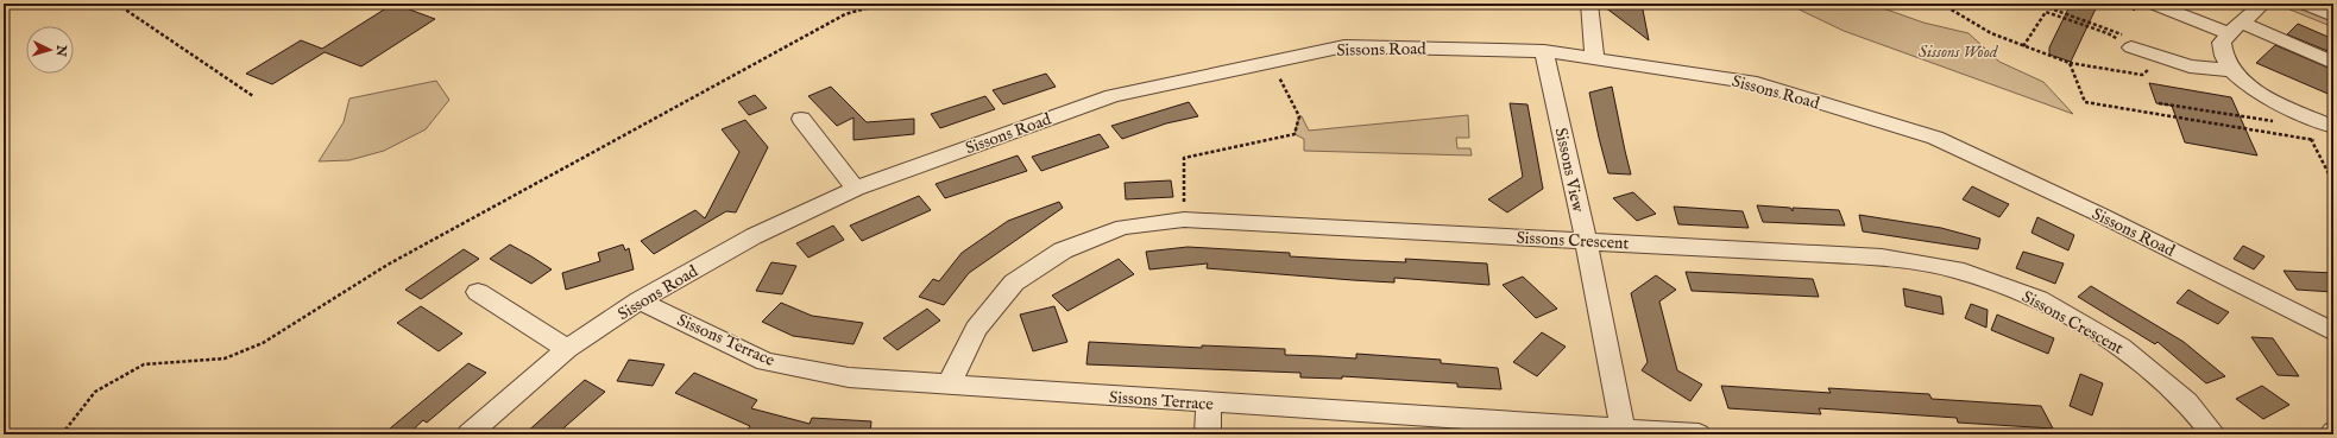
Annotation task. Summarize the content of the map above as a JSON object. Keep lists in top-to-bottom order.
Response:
{
  "streets": {
    "street": [
      "Sissons Road",
      "Sissons View",
      "Sissons Crescent",
      "Sissons Terrace"
    ]
  },
  "crossings": [
    ["Sissons Road", "Sissons View"],
    ["Sissons Road", "Sissons Terrace"],
    ["Sissons View", "Sissons Crescent"],
    ["Sissons View", "Sissons Terrace"],
    ["Sissons Crescent", "Sissons Terrace"]
  ],
  "parks": ["Sissons Wood"],
  "north": "right"
}
